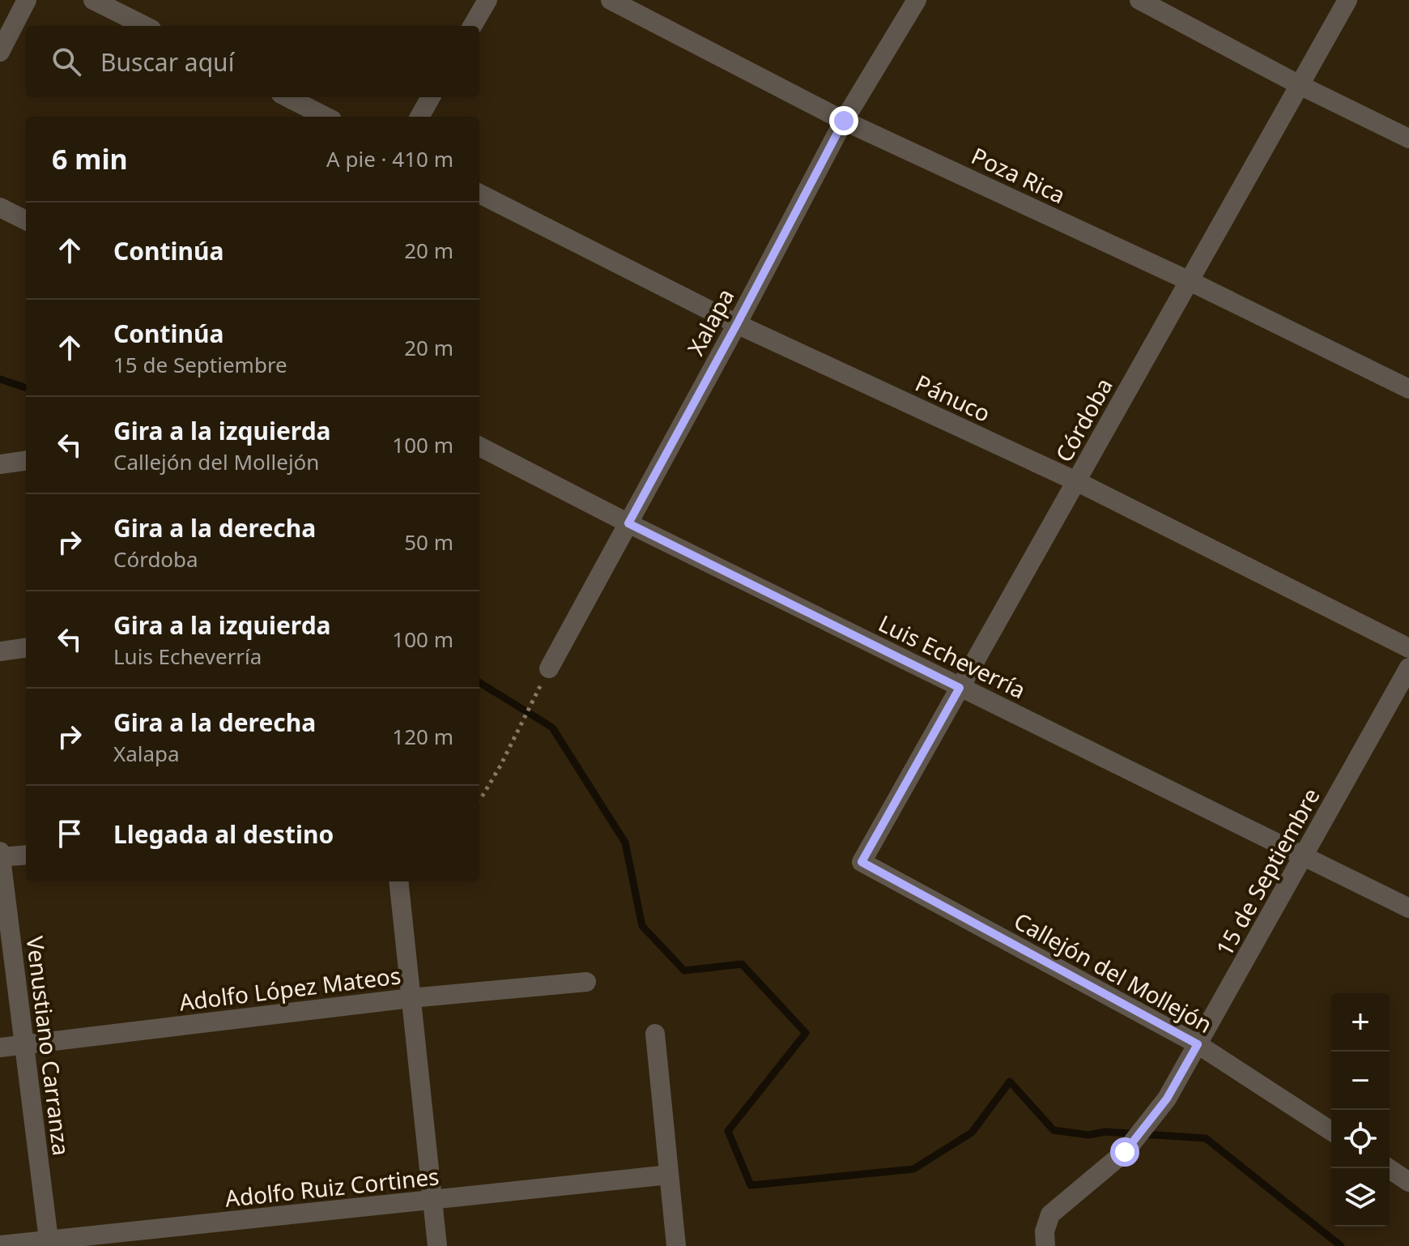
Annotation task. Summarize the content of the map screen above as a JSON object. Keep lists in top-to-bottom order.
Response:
{
  "streets": {
    "street": [
      "Poza Rica",
      "Xalapa",
      "Pánuco",
      "Córdoba",
      "Luis Echeverría",
      "15 de Septiembre",
      "Callejón del Mollejón",
      "Adolfo López Mateos",
      "Venustiano Carranza",
      "Adolfo Ruiz Cortines"
    ]
  },
  "crossings": [
    ["Poza Rica", "Xalapa"],
    ["Poza Rica", "Córdoba"],
    ["Xalapa", "Pánuco"],
    ["Xalapa", "Luis Echeverría"],
    ["Pánuco", "Córdoba"],
    ["Córdoba", "Luis Echeverría"],
    ["Córdoba", "Callejón del Mollejón"],
    ["Luis Echeverría", "15 de Septiembre"],
    ["15 de Septiembre", "Callejón del Mollejón"],
    ["Adolfo López Mateos", "Venustiano Carranza"],
    ["Venustiano Carranza", "Adolfo Ruiz Cortines"]
  ],
  "page": {
    "search": "Buscar aquí",
    "heading": ["6 min", "A pie · 410 m"],
    "list": [
      ["Continúa", "20 m"],
      ["Continúa", "15 de Septiembre", "20 m"],
      ["Gira a la izquierda", "Callejón del Mollejón", "100 m"],
      ["Gira a la derecha", "Córdoba", "50 m"],
      ["Gira a la izquierda", "Luis Echeverría", "100 m"],
      ["Gira a la derecha", "Xalapa", "120 m"],
      "Llegada al destino"
    ],
    "map_buttons": ["+", "−"]
  }
}
